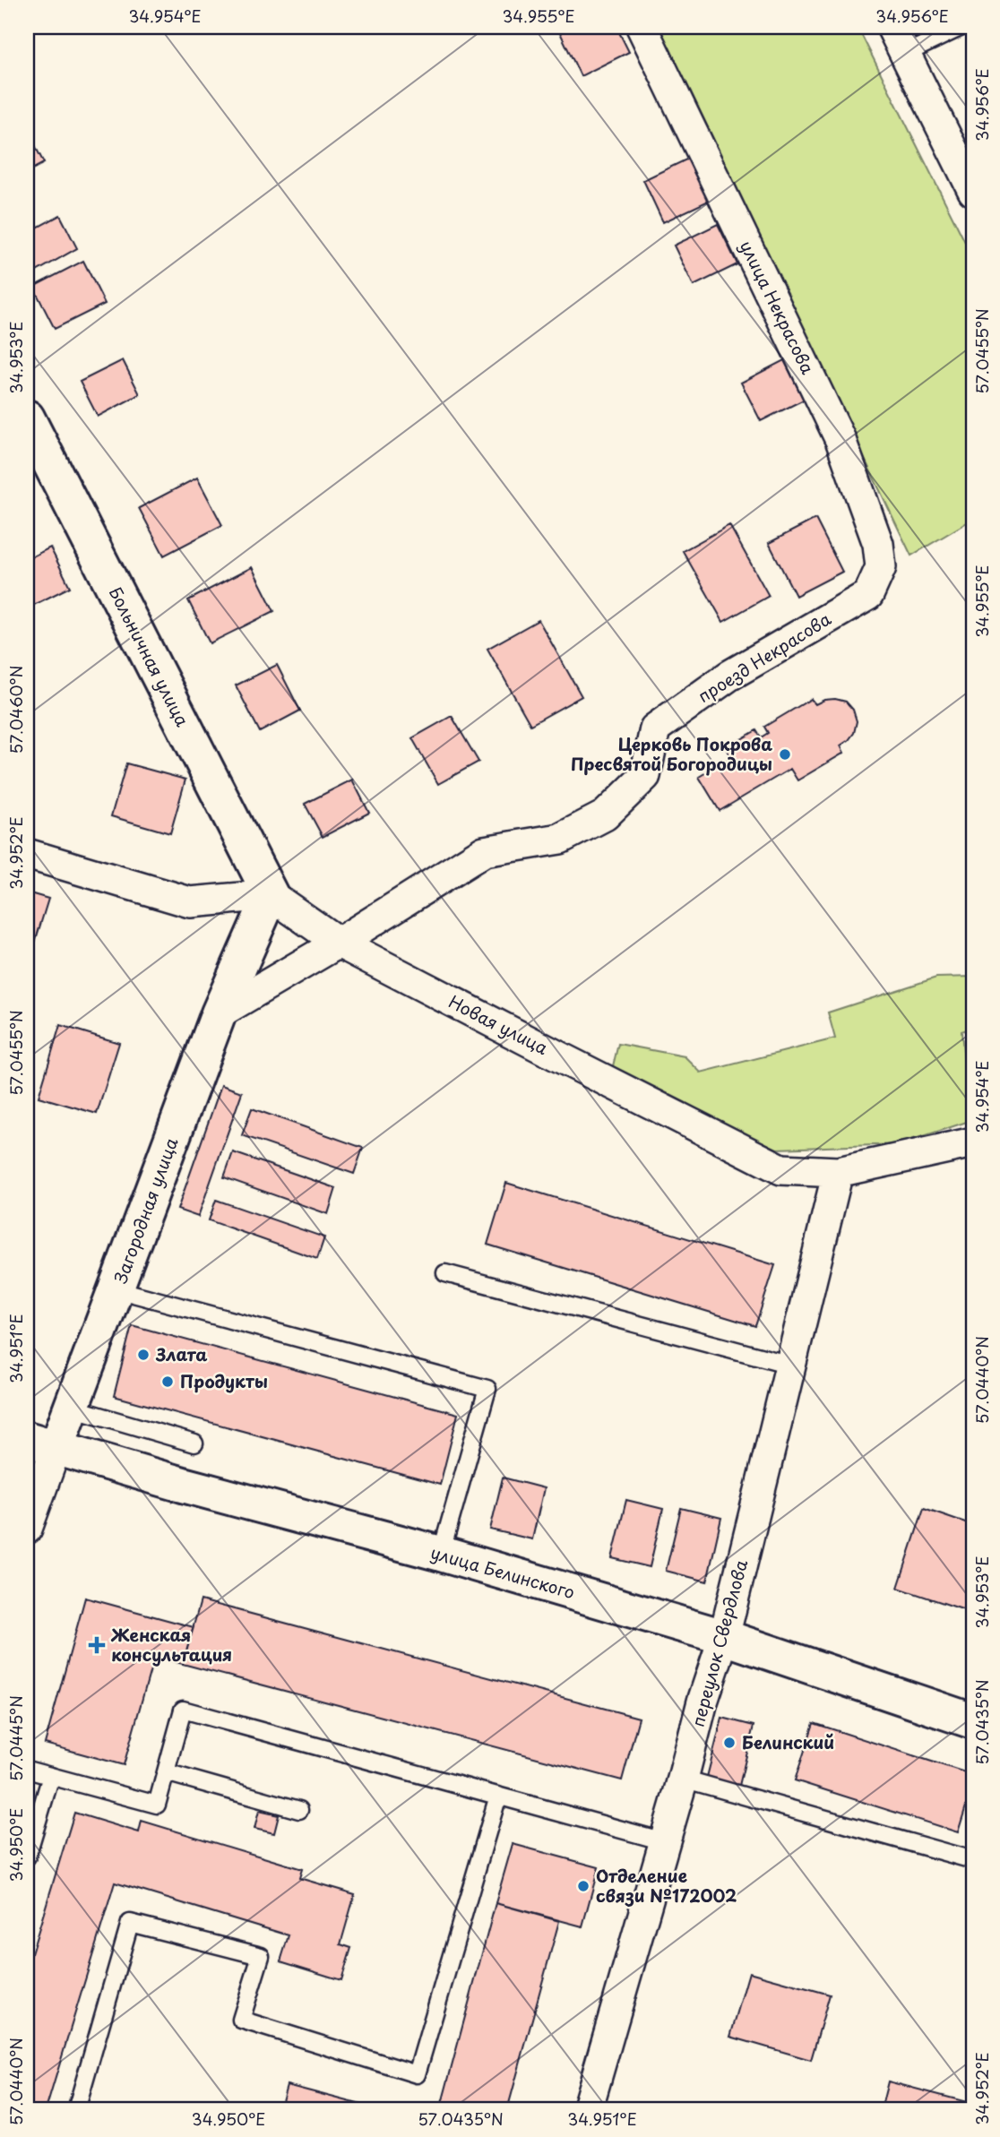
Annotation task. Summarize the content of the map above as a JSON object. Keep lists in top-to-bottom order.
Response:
{
  "streets": {
    "street": [
      "улица Некрасова",
      "Больничная улица",
      "проезд Некрасова",
      "Новая улица",
      "Загородная улица",
      "улица Белинского",
      "переулок Свердлова"
    ]
  },
  "crossings": [
    ["улица Некрасова", "проезд Некрасова"],
    ["Больничная улица", "Новая улица"],
    ["Больничная улица", "Загородная улица"],
    ["проезд Некрасова", "Новая улица"],
    ["проезд Некрасова", "Загородная улица"],
    ["Новая улица", "Загородная улица"],
    ["Новая улица", "переулок Свердлова"],
    ["Загородная улица", "улица Белинского"],
    ["улица Белинского", "переулок Свердлова"]
  ],
  "places": {
    "other": [
      "Церковь Покрова Пресвятой Богородицы",
      "Злата",
      "Продукты",
      "Белинский",
      "Отделение связи №172002"
    ],
    "health": ["Женская консультация"]
  },
  "coordinates": [
    "34.954°E",
    "34.955°E",
    "34.956°E",
    "57.0455°N",
    "34.953°E",
    "57.0460°N",
    "34.952°E",
    "34.951°E",
    "57.0440°N",
    "57.0435°N",
    "57.0445°N",
    "34.950°E"
  ]
}
